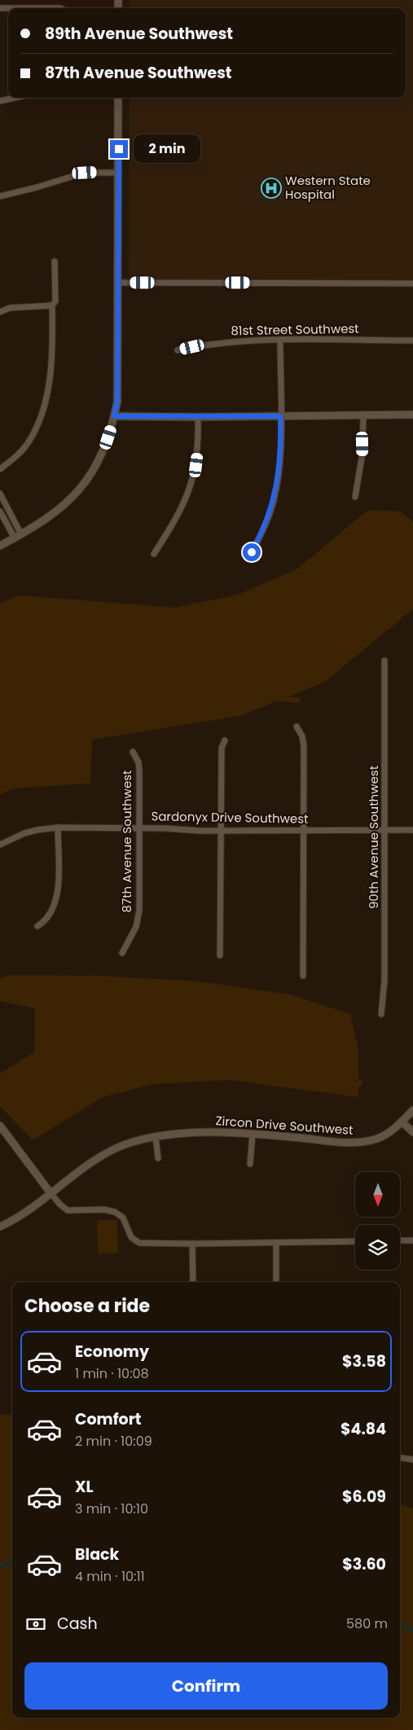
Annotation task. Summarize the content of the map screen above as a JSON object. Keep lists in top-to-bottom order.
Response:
{
  "streets": {
    "street": [
      "81st Street Southwest",
      "Sardonyx Drive Southwest",
      "90th Avenue Southwest",
      "87th Avenue Southwest",
      "Zircon Drive Southwest"
    ]
  },
  "crossings": [
    ["Sardonyx Drive Southwest", "90th Avenue Southwest"],
    ["Sardonyx Drive Southwest", "87th Avenue Southwest"]
  ],
  "places": {
    "hospital": ["Western State Hospital"]
  },
  "north": "bottom",
  "page": {
    "banner": ["89th Avenue Southwest", "87th Avenue Southwest"],
    "bubble": "2 min",
    "heading": "Choose a ride",
    "list": [
      {
        "name": "Economy",
        "note": "1 min · 10:08",
        "value": "$3.58"
      },
      {
        "name": "Comfort",
        "note": "2 min · 10:09",
        "value": "$4.84"
      },
      {
        "name": "XL",
        "note": "3 min · 10:10",
        "value": "$6.09"
      },
      {
        "name": "Black",
        "note": "4 min · 10:11",
        "value": "$3.60"
      }
    ],
    "pay": ["Cash", "580 m"],
    "buttons": "Confirm"
  }
}
